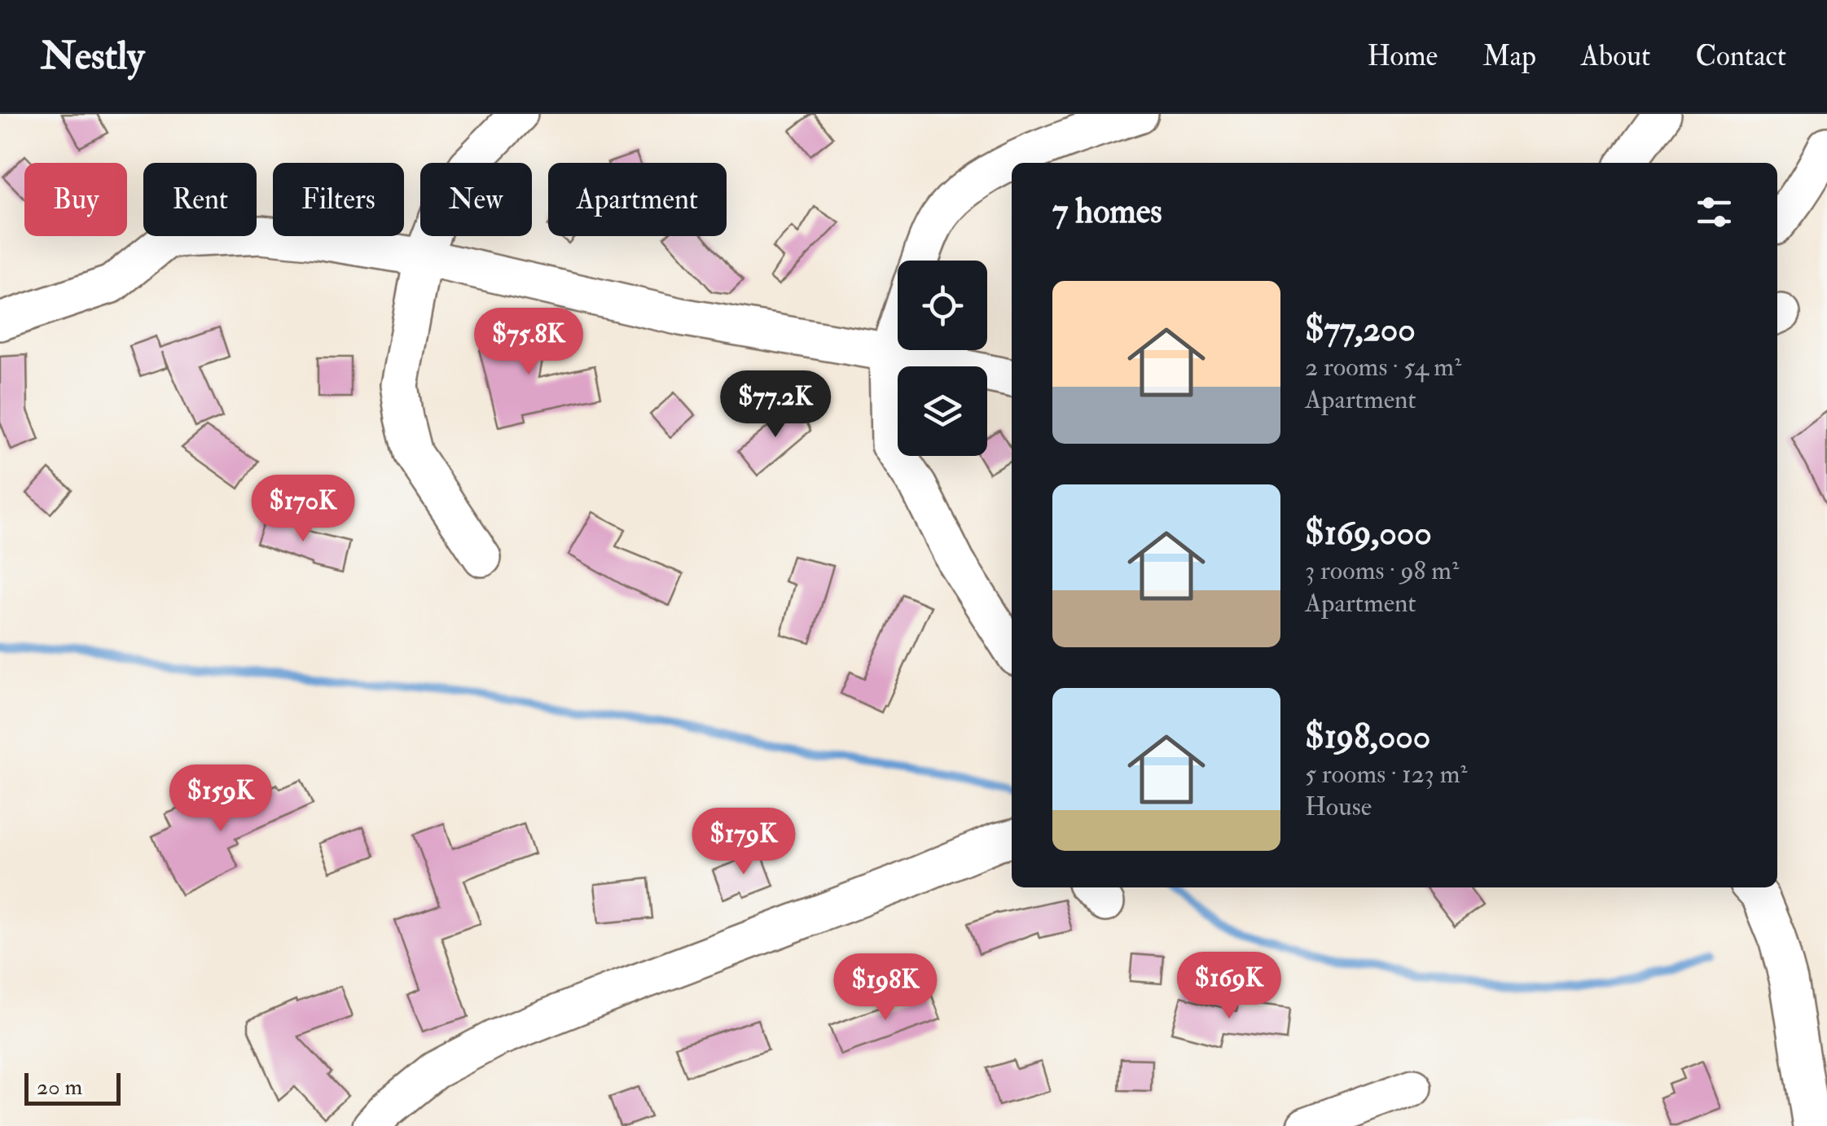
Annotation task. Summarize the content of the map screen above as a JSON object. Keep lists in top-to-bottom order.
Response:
{
  "scale_bar": "20 m",
  "page": {
    "header": "Nestly",
    "nav": [
      "Home",
      "Map",
      "About",
      "Contact"
    ],
    "chip": [
      "Buy",
      "Rent",
      "Filters",
      "New",
      "Apartment"
    ],
    "heading": "7 homes",
    "list": [
      {
        "name": "$77,200",
        "note": "2 rooms · 54 m² · Apartment"
      },
      {
        "name": "$169,000",
        "note": "3 rooms · 98 m² · Apartment"
      },
      {
        "name": "$198,000",
        "note": "5 rooms · 123 m² · House"
      }
    ],
    "price": [
      "$75.8K",
      "$77.2K",
      "$170K",
      "$159K",
      "$179K",
      "$169K",
      "$198K"
    ],
    "scale": "20 m"
  }
}
